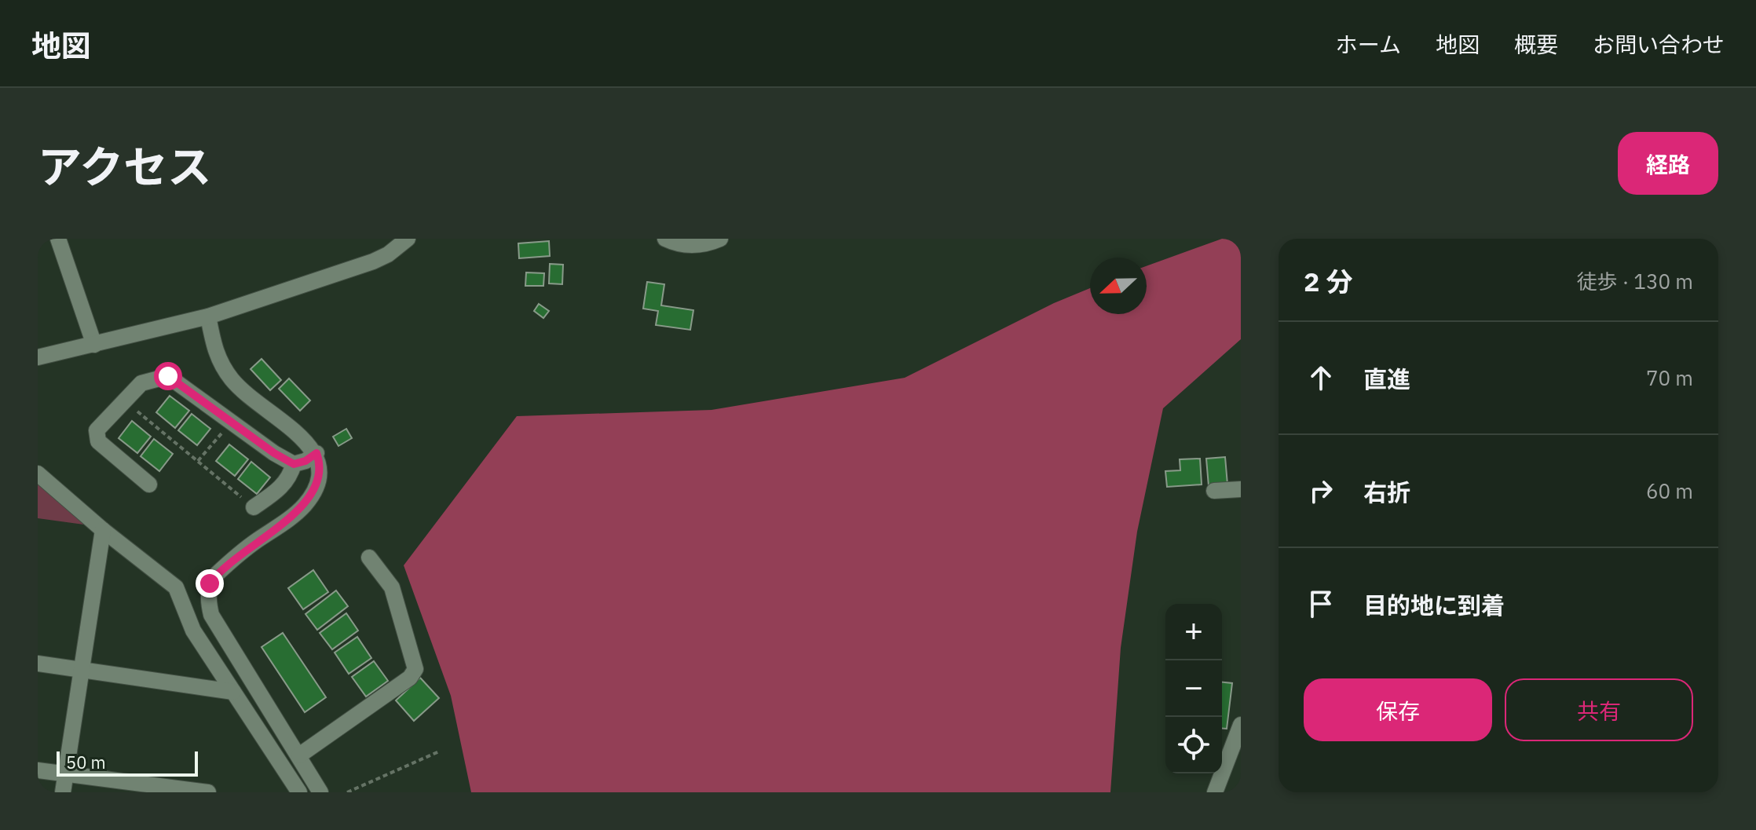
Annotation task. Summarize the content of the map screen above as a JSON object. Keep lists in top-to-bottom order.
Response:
{
  "scale_bar": "50 m",
  "north": "left",
  "page": {
    "header": "地図",
    "nav": [
      "ホーム",
      "地図",
      "概要",
      "お問い合わせ"
    ],
    "title": "アクセス",
    "buttons": [
      "経路",
      ["保存", "共有"]
    ],
    "heading": ["2 分", "徒歩 · 130 m"],
    "list": [
      ["直進", "70 m"],
      ["右折", "60 m"],
      "目的地に到着"
    ],
    "map_buttons": ["+", "−"],
    "scale": "50 m"
  }
}
